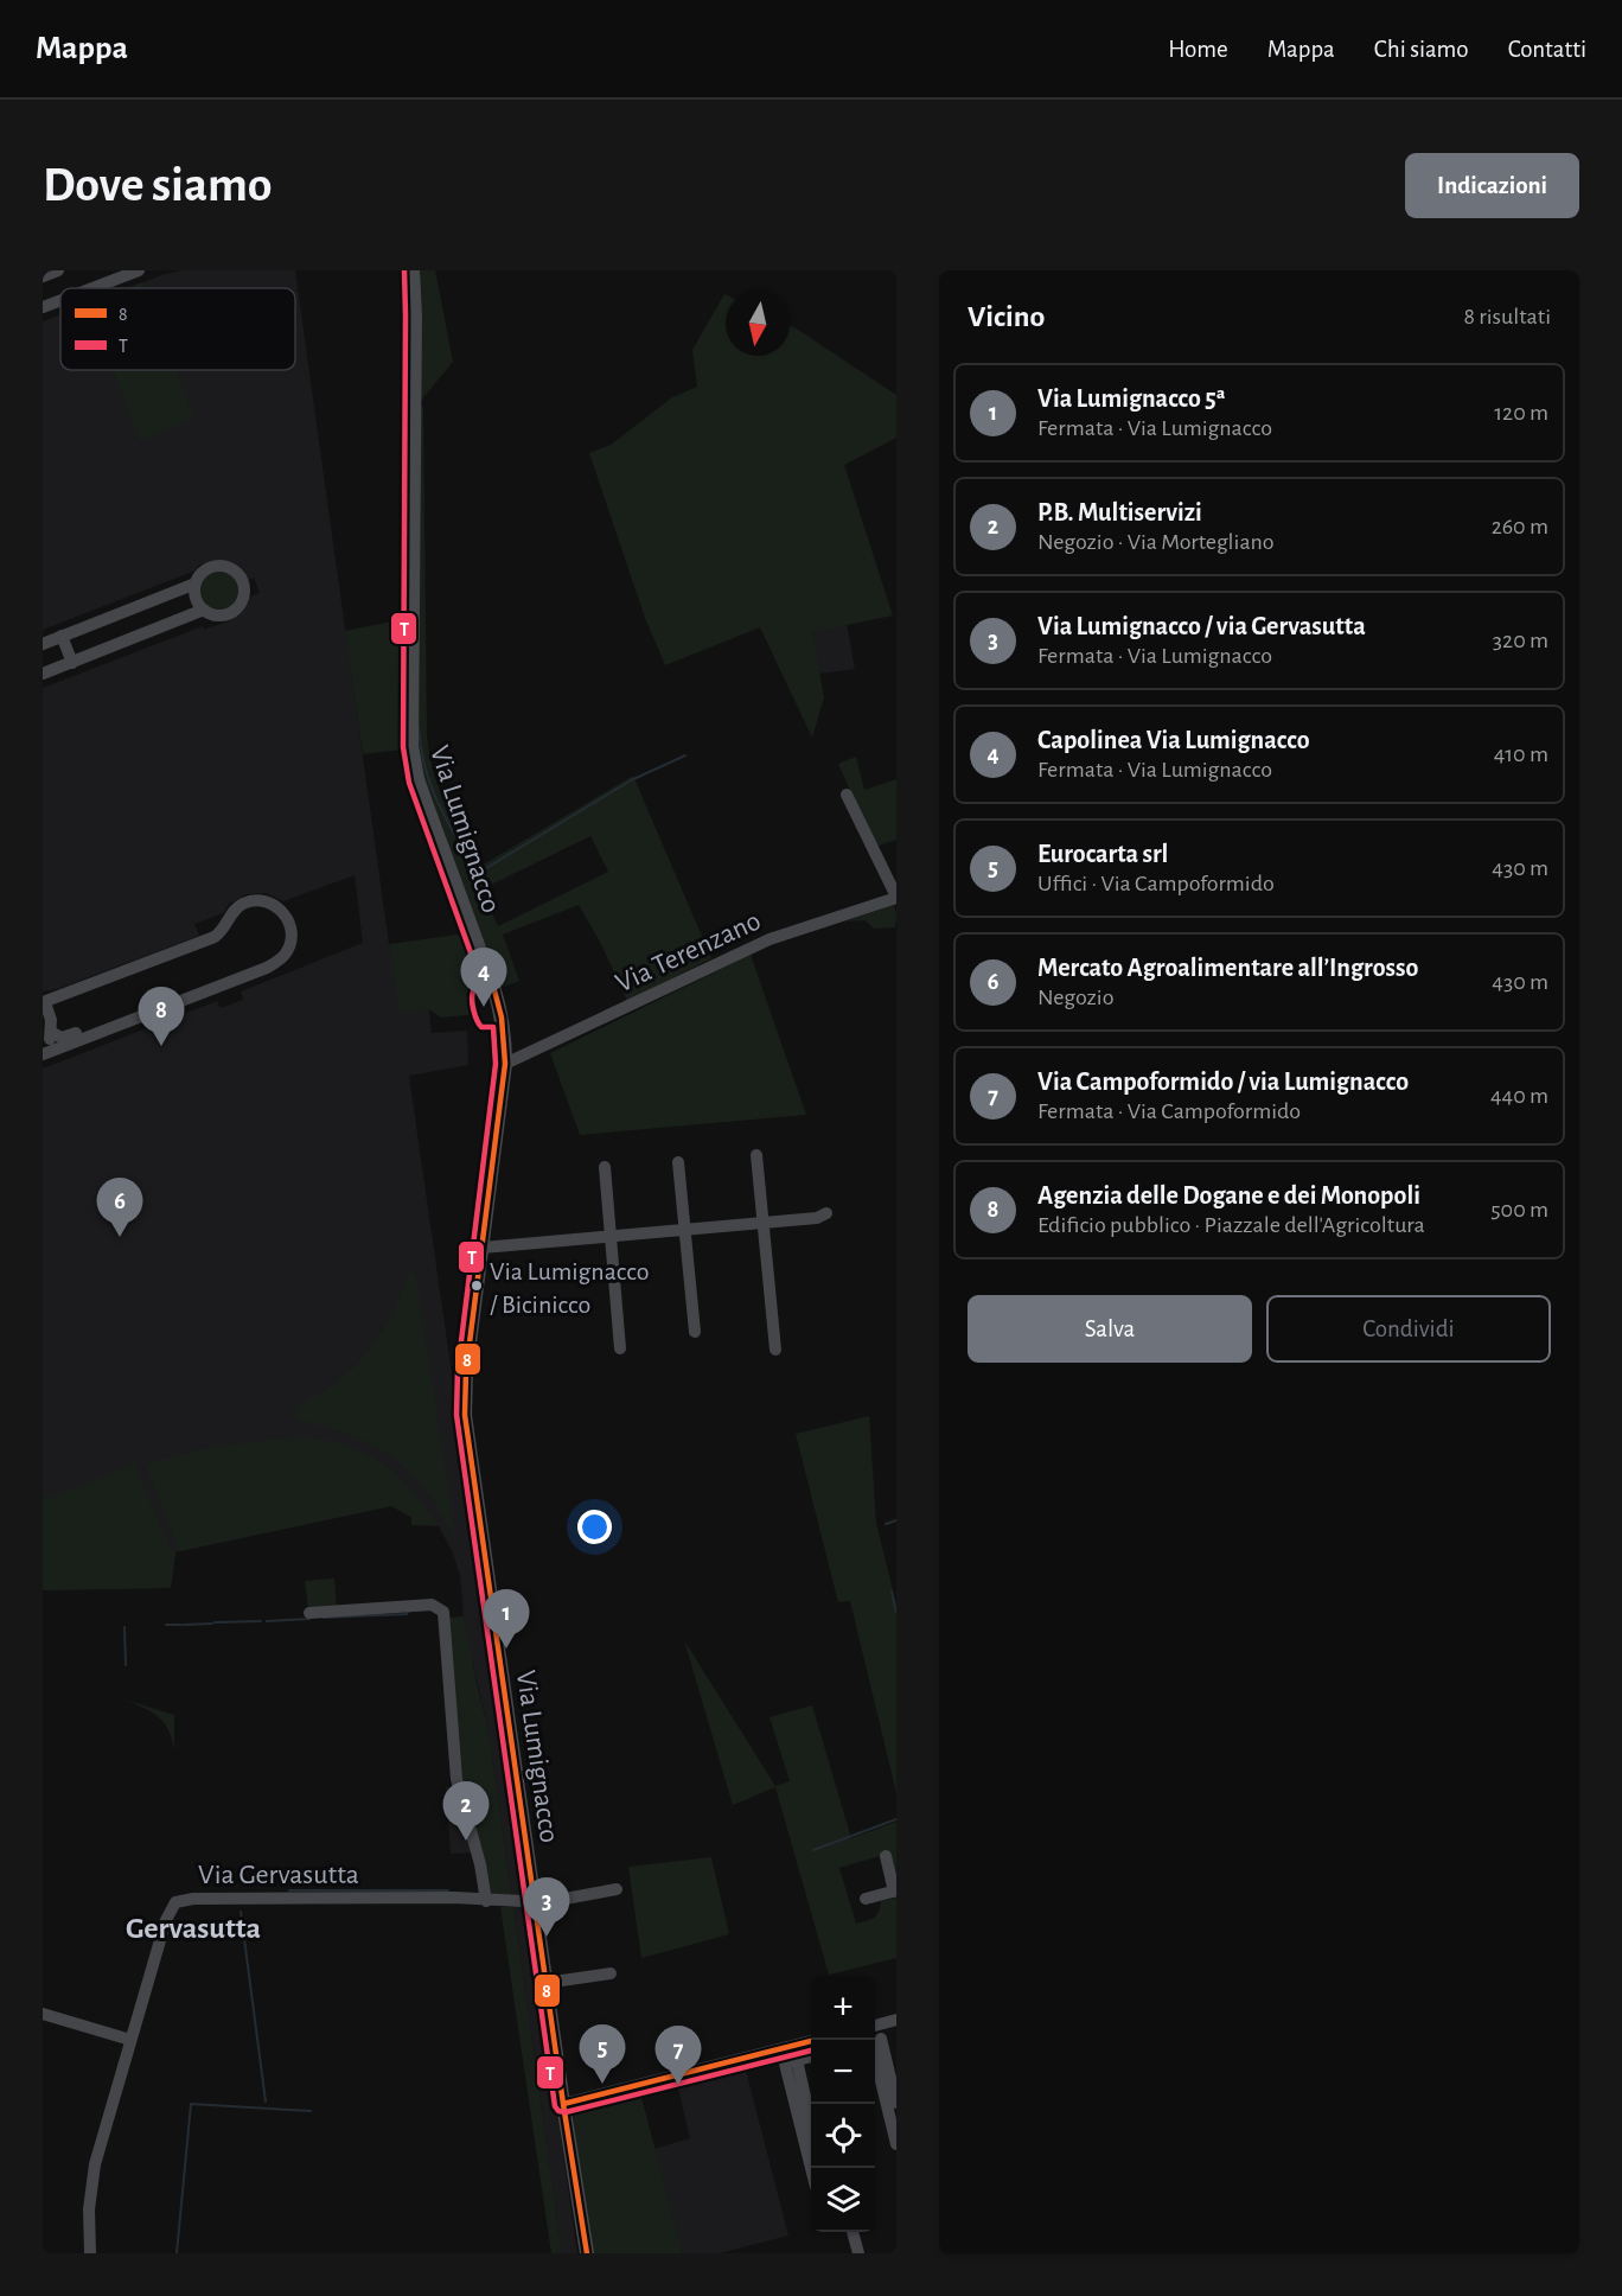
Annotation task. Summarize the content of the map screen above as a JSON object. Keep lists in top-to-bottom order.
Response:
{
  "streets": {
    "main road": ["Via Lumignacco"],
    "street": ["Via Terenzano", "Via Gervasutta"]
  },
  "crossings": [
    ["Via Lumignacco", "Via Terenzano"],
    ["Via Lumignacco", "Via Gervasutta"]
  ],
  "districts": ["Gervasutta"],
  "places": ["Via Lumignacco / Bicinicco"],
  "lines": ["transit line T", "transit line 8"],
  "legend": ["8", "T"],
  "north": "bottom",
  "page": {
    "header": "Mappa",
    "nav": [
      "Home",
      "Mappa",
      "Chi siamo",
      "Contatti"
    ],
    "buttons": [
      "Indicazioni",
      ["Salva", "Condividi"]
    ],
    "title": "Dove siamo",
    "heading": ["Vicino", "8 risultati"],
    "list": [
      {
        "mark": "1",
        "name": "Via Lumignacco 5ª",
        "note": "Fermata · Via Lumignacco",
        "value": "120 m"
      },
      {
        "mark": "2",
        "name": "P.B. Multiservizi",
        "note": "Negozio · Via Mortegliano",
        "value": "260 m"
      },
      {
        "mark": "3",
        "name": "Via Lumignacco / via Gervasutta",
        "note": "Fermata · Via Lumignacco",
        "value": "320 m"
      },
      {
        "mark": "4",
        "name": "Capolinea Via Lumignacco",
        "note": "Fermata · Via Lumignacco",
        "value": "410 m"
      },
      {
        "mark": "5",
        "name": "Eurocarta srl",
        "note": "Uffici · Via Campoformido",
        "value": "430 m"
      },
      {
        "mark": "6",
        "name": "Mercato Agroalimentare all’Ingrosso",
        "note": "Negozio",
        "value": "430 m"
      },
      {
        "mark": "7",
        "name": "Via Campoformido / via Lumignacco",
        "note": "Fermata · Via Campoformido",
        "value": "440 m"
      },
      {
        "mark": "8",
        "name": "Agenzia delle Dogane e dei Monopoli",
        "note": "Edificio pubblico · Piazzale dell'Agricoltura",
        "value": "500 m"
      }
    ],
    "pins": [
      "4",
      "8",
      "6",
      "1",
      "2",
      "3",
      "5",
      "7"
    ],
    "map_buttons": ["+", "−"]
  }
}
